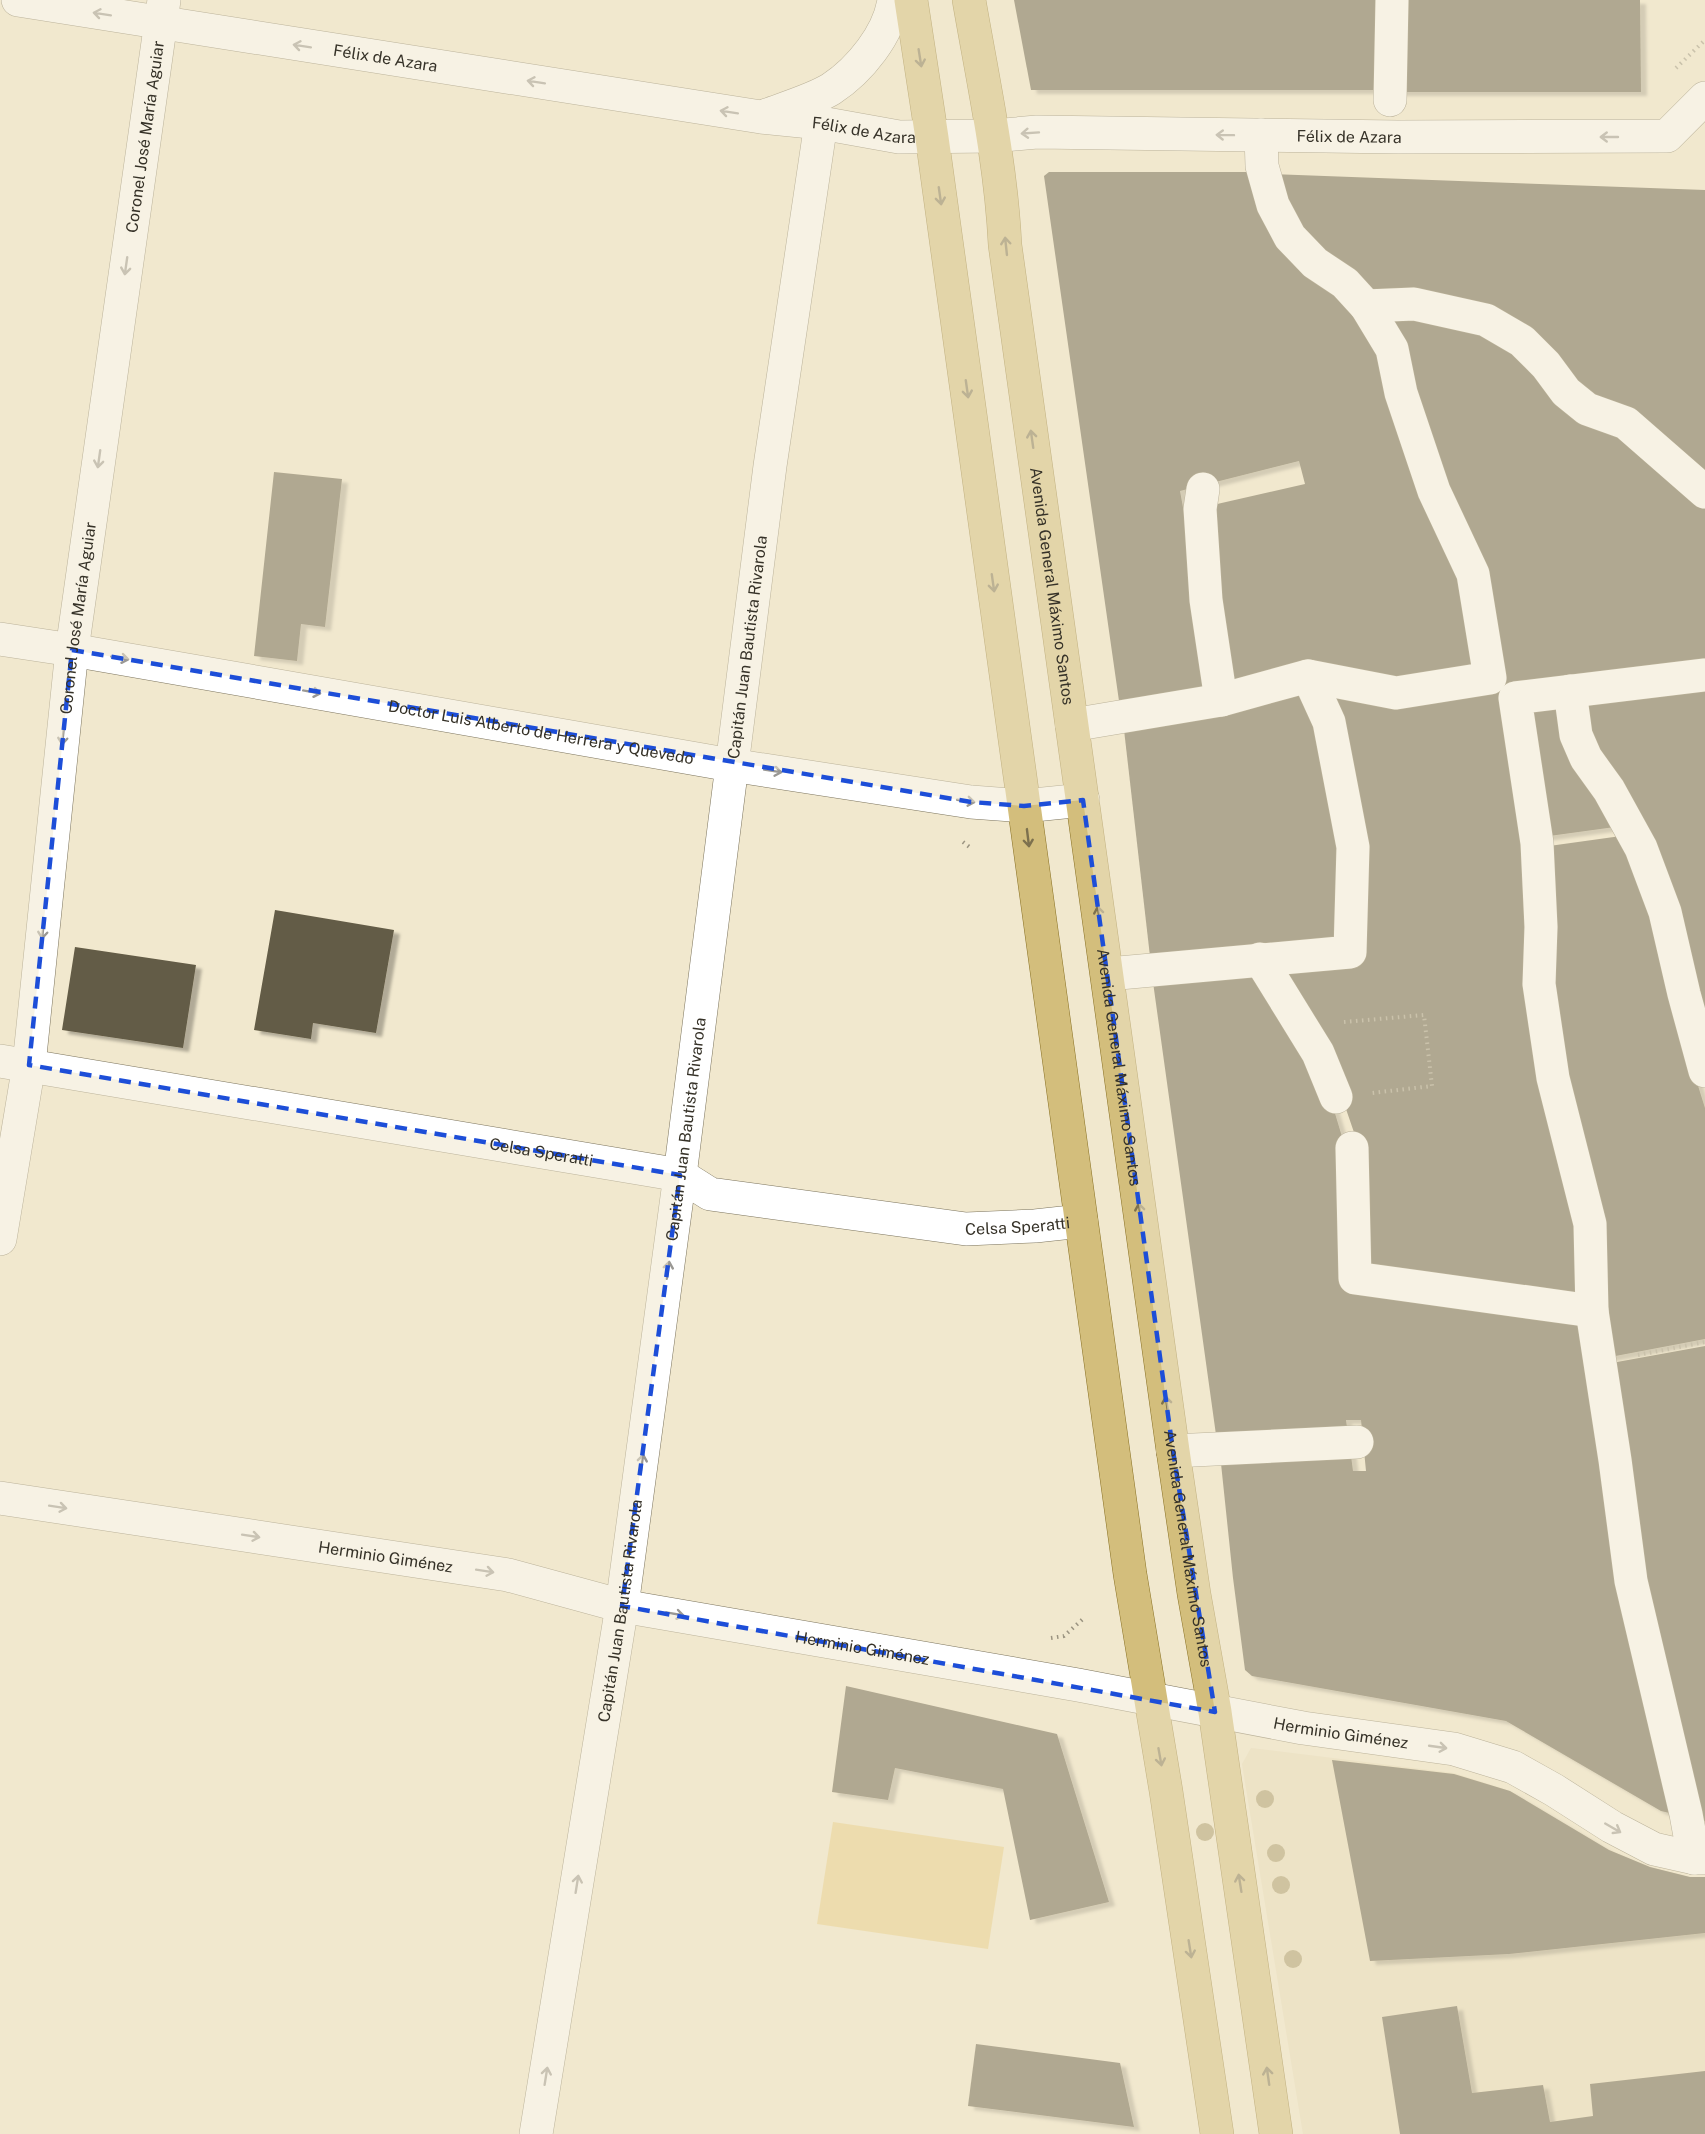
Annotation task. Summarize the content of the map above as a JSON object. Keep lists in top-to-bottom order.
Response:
{
  "streets": {
    "main road": ["Avenida General Máximo Santos"],
    "street": [
      "Félix de Azara",
      "Coronel José María Aguiar",
      "Capitán Juan Bautista Rivarola",
      "Doctor Luis Alberto de Herrera y Quevedo",
      "Celsa Speratti",
      "Herminio Giménez"
    ]
  },
  "crossings": [
    ["Félix de Azara", "Coronel José María Aguiar"],
    ["Félix de Azara", "Avenida General Máximo Santos"],
    ["Félix de Azara", "Capitán Juan Bautista Rivarola"],
    ["Coronel José María Aguiar", "Doctor Luis Alberto de Herrera y Quevedo"],
    ["Coronel José María Aguiar", "Celsa Speratti"],
    ["Avenida General Máximo Santos", "Doctor Luis Alberto de Herrera y Quevedo"],
    ["Avenida General Máximo Santos", "Herminio Giménez"],
    ["Capitán Juan Bautista Rivarola", "Doctor Luis Alberto de Herrera y Quevedo"],
    ["Capitán Juan Bautista Rivarola", "Celsa Speratti"],
    ["Capitán Juan Bautista Rivarola", "Herminio Giménez"]
  ],
  "one_way": [
    "Félix de Azara",
    "Coronel José María Aguiar",
    "Capitán Juan Bautista Rivarola",
    "Doctor Luis Alberto de Herrera y Quevedo",
    "Herminio Giménez"
  ]
}
